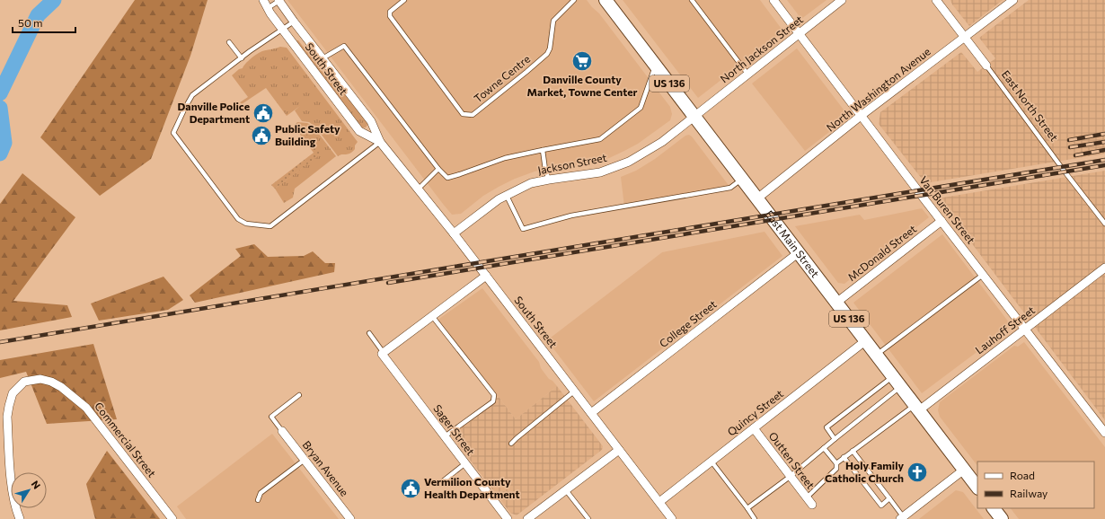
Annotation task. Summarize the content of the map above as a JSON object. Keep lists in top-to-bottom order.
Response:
{
  "streets": {
    "main road": ["US 136", "East Main Street"],
    "street": [
      "North Jackson Street",
      "South Street",
      "North Washington Avenue",
      "East North Street",
      "Jackson Street",
      "Van Buren Street",
      "McDonald Street",
      "College Street",
      "Lauhoff Street",
      "Quincy Street",
      "Sager Street",
      "Commercial Street",
      "Outten Street",
      "Bryan Avenue"
    ],
    "lane": ["Towne Centre"]
  },
  "crossings": [
    ["North Jackson Street", "Jackson Street"],
    ["North Jackson Street", "Van Buren Street"],
    ["North Jackson Street", "East Main Street"],
    ["South Street", "Jackson Street"],
    ["South Street", "College Street"],
    ["South Street", "Quincy Street"],
    ["North Washington Avenue", "East North Street"],
    ["North Washington Avenue", "Van Buren Street"],
    ["North Washington Avenue", "East Main Street"],
    ["Jackson Street", "East Main Street"],
    ["Van Buren Street", "McDonald Street"],
    ["Van Buren Street", "Lauhoff Street"],
    ["East Main Street", "McDonald Street"],
    ["East Main Street", "College Street"],
    ["East Main Street", "Lauhoff Street"],
    ["East Main Street", "Quincy Street"],
    ["Quincy Street", "Outten Street"]
  ],
  "places": {
    "supermarket": ["Danville County Market, Towne Center"],
    "public building": ["Danville Police Department", "Public Safety Building", "Vermilion County Health Department"],
    "church": ["Holy Family Catholic Church"]
  },
  "legend": ["Road", "Railway"],
  "scale_bar": "50 m",
  "north": "top right"
}
